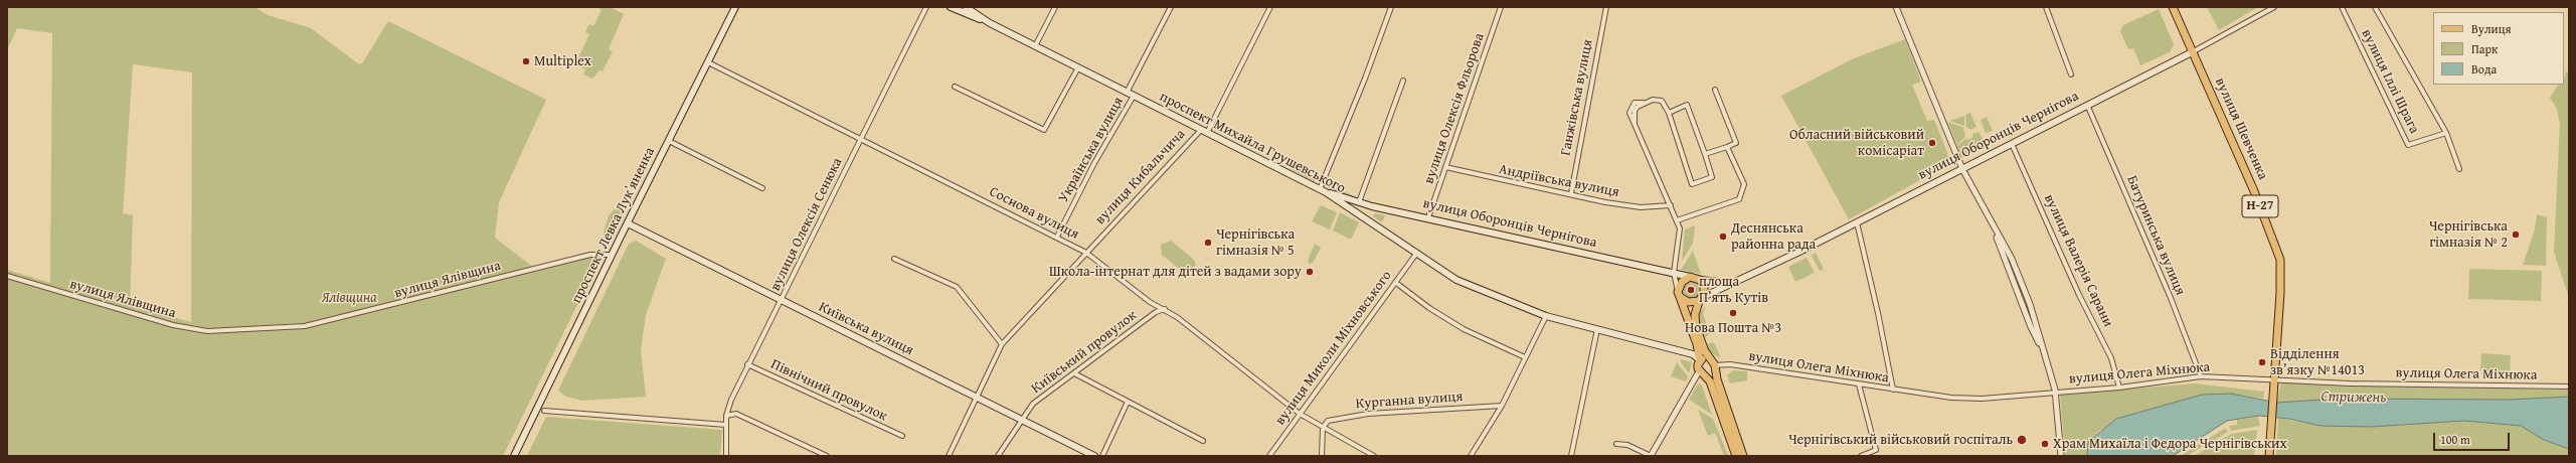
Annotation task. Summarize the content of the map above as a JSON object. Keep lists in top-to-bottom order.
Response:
{
  "streets": {
    "main road": [
      "вулиця Шевченка",
      "вулиця Оборонців Чернігова",
      "проспект Михайла Грушевського",
      "Н-27",
      "проспект Левка Лукʼяненка",
      "Київська вулиця"
    ],
    "street": [
      "вулиця Іллі Шрага",
      "Ганжівська вулиця",
      "вулиця Олексія Фльорова",
      "Українська вулиця",
      "вулиця Кибальчича",
      "Андріївська вулиця",
      "Соснова вулиця",
      "вулиця Олексія Сенюка",
      "Батуринська вулиця",
      "вулиця Валерія Сарани",
      "вулиця Ялівщина",
      "вулиця Миколи Міхновського",
      "Київський провулок",
      "вулиця Олега Міхнюка",
      "Північний провулок",
      "Курганна вулиця"
    ]
  },
  "crossings": [
    ["Ганжівська вулиця", "Андріївська вулиця"],
    ["вулиця Олексія Фльорова", "вулиця Оборонців Чернігова"],
    ["вулиця Олексія Фльорова", "Андріївська вулиця"],
    ["вулиця Шевченка", "вулиця Оборонців Чернігова"],
    ["вулиця Шевченка", "вулиця Олега Міхнюка"],
    ["вулиця Оборонців Чернігова", "проспект Михайла Грушевського"],
    ["вулиця Оборонців Чернігова", "Батуринська вулиця"],
    ["вулиця Оборонців Чернігова", "вулиця Валерія Сарани"],
    ["проспект Михайла Грушевського", "Українська вулиця"],
    ["проспект Михайла Грушевського", "вулиця Кибальчича"],
    ["проспект Михайла Грушевського", "вулиця Миколи Міхновського"],
    ["проспект Михайла Грушевського", "вулиця Олега Міхнюка"],
    ["Українська вулиця", "Соснова вулиця"],
    ["вулиця Кибальчича", "Соснова вулиця"],
    ["вулиця Кибальчича", "Київська вулиця"],
    ["Соснова вулиця", "вулиця Олексія Сенюка"],
    ["Соснова вулиця", "проспект Левка Лукʼяненка"],
    ["Соснова вулиця", "вулиця Миколи Міхновського"],
    ["Соснова вулиця", "Київський провулок"],
    ["Соснова вулиця", "Курганна вулиця"],
    ["вулиця Олексія Сенюка", "Київська вулиця"],
    ["вулиця Олексія Сенюка", "Північний провулок"],
    ["проспект Левка Лукʼяненка", "вулиця Ялівщина"],
    ["проспект Левка Лукʼяненка", "Київська вулиця"],
    ["Батуринська вулиця", "вулиця Олега Міхнюка"],
    ["вулиця Валерія Сарани", "вулиця Олега Міхнюка"],
    ["Київська вулиця", "Київський провулок"]
  ],
  "water": ["Стрижень"],
  "parks": ["Ялівщина"],
  "places": [
    "Multiplex",
    "Обласний військовий комісаріат",
    "Чернігівська гімназія № 2",
    "Деснянська районна рада",
    "Чернігівська гімназія № 5",
    "Школа-інтернат для дітей з вадами зору",
    "площа Пʼять Кутів",
    "Нова Пошта №3",
    "Відділення зв’язку №14013",
    "Чернігівський військовий госпіталь",
    "Храм Михаїла і Федора Чернігівських"
  ],
  "legend": ["Вулиця", "Парк", "Вода"],
  "scale_bar": "100 m"
}
